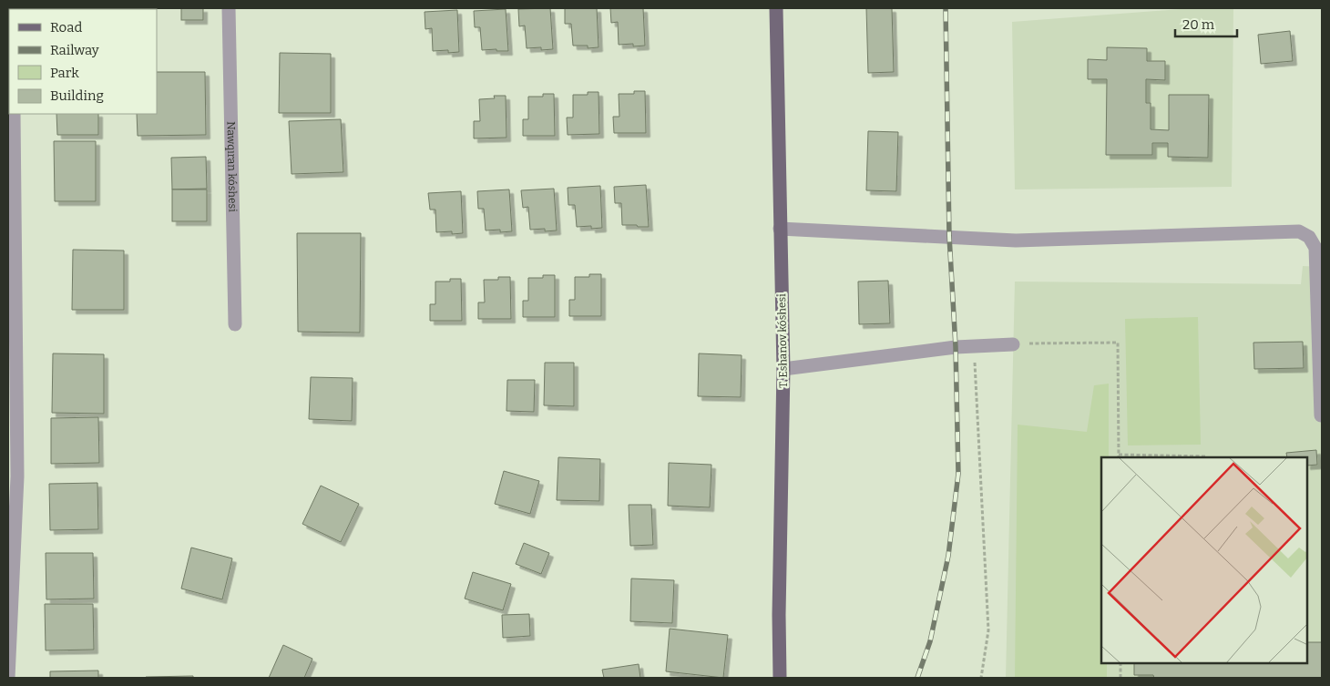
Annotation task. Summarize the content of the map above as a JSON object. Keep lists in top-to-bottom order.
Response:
{
  "streets": {
    "main road": ["T. Eshanov kóshesi"],
    "street": ["Nawqıran kóshesi"]
  },
  "legend": [
    "Road",
    "Railway",
    "Park",
    "Building"
  ],
  "scale_bar": "20 m"
}
